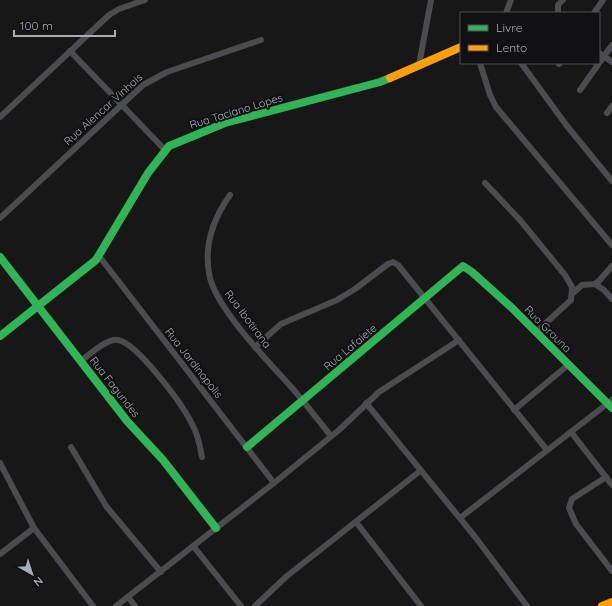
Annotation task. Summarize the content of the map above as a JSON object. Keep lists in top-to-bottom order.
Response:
{
  "streets": {
    "street": [
      "Rua Alencar Vinhais",
      "Rua Taciano Lopes",
      "Rua Ibotirana",
      "Rua Grauna",
      "Rua Lafaiete",
      "Rua Jardinopolis",
      "Rua Fagundes"
    ]
  },
  "crossings": [
    ["Rua Taciano Lopes", "Rua Jardinopolis"],
    ["Rua Taciano Lopes", "Rua Fagundes"],
    ["Rua Ibotirana", "Rua Lafaiete"],
    ["Rua Grauna", "Rua Lafaiete"],
    ["Rua Lafaiete", "Rua Jardinopolis"]
  ],
  "legend": ["Livre", "Lento"],
  "scale_bar": "100 m",
  "north": "bottom right"
}
